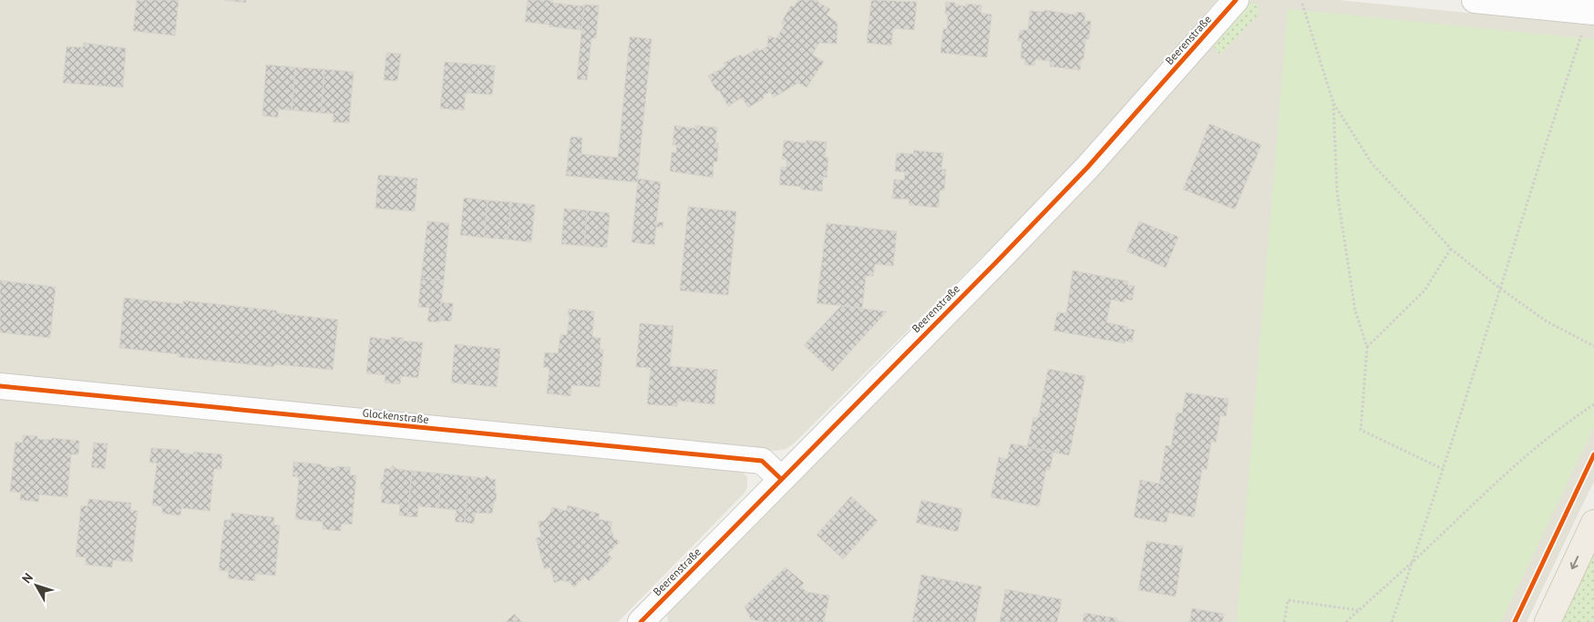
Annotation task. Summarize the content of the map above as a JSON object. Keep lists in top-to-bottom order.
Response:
{
  "streets": {
    "street": ["Beerenstraße", "Glockenstraße"]
  },
  "crossings": [
    ["Beerenstraße", "Glockenstraße"]
  ],
  "north": "top left"
}
